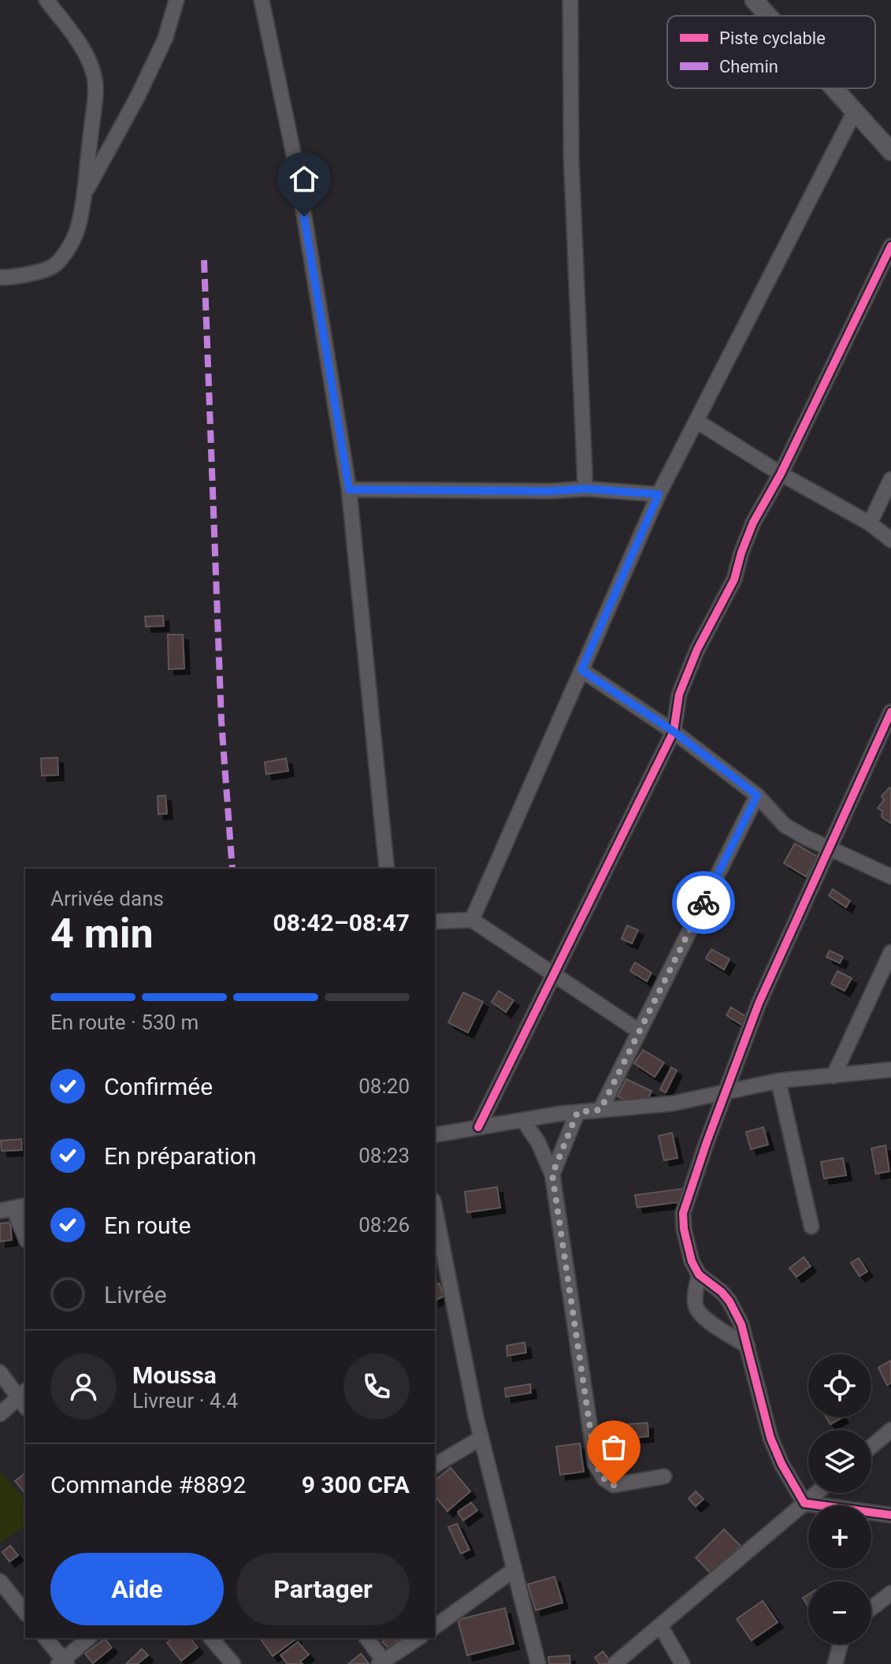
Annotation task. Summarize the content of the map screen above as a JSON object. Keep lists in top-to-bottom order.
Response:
{
  "legend": ["Piste cyclable", "Chemin"],
  "page": {
    "heading": ["4 min", "Arrivée dans", "08:42–08:47"],
    "panel": [
      "Moussa",
      "Livreur · 4.4",
      "Commande #8892",
      "9 300 CFA"
    ],
    "bar": "En route · 530 m",
    "list": [
      ["Confirmée", "08:20"],
      ["En préparation", "08:23"],
      ["En route", "08:26"],
      "Livrée"
    ],
    "map_buttons": ["+", "−"],
    "buttons": ["Aide", "Partager"]
  }
}
